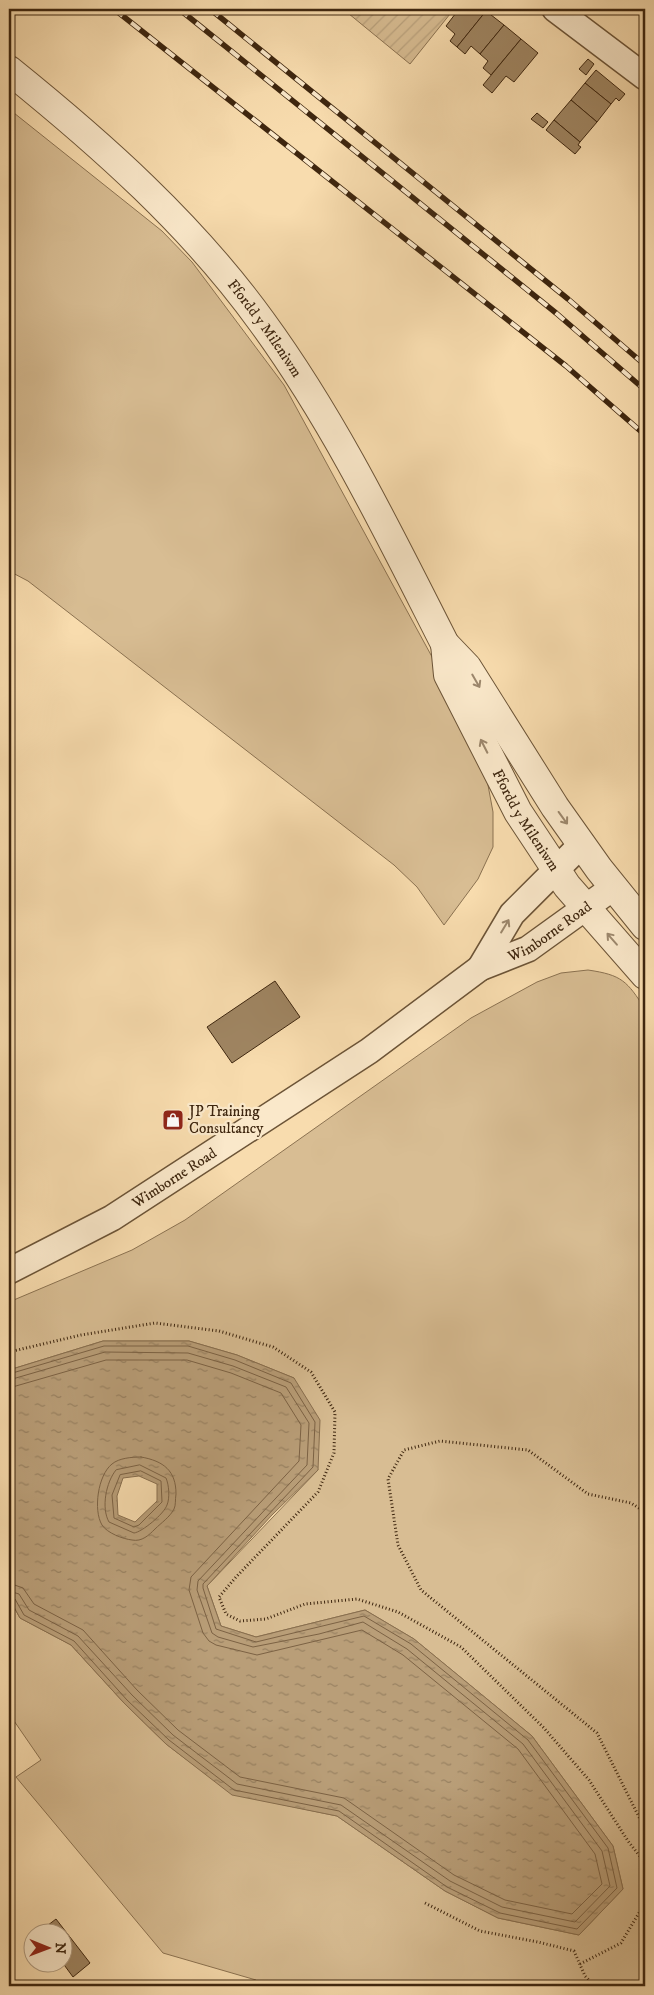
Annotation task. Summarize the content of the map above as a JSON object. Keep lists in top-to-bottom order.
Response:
{
  "streets": {
    "street": ["Ffordd y Mileniwm", "Wimborne Road"]
  },
  "crossings": [
    ["Ffordd y Mileniwm", "Wimborne Road"]
  ],
  "places": {
    "shop": ["JP Training Consultancy"]
  },
  "north": "right"
}
